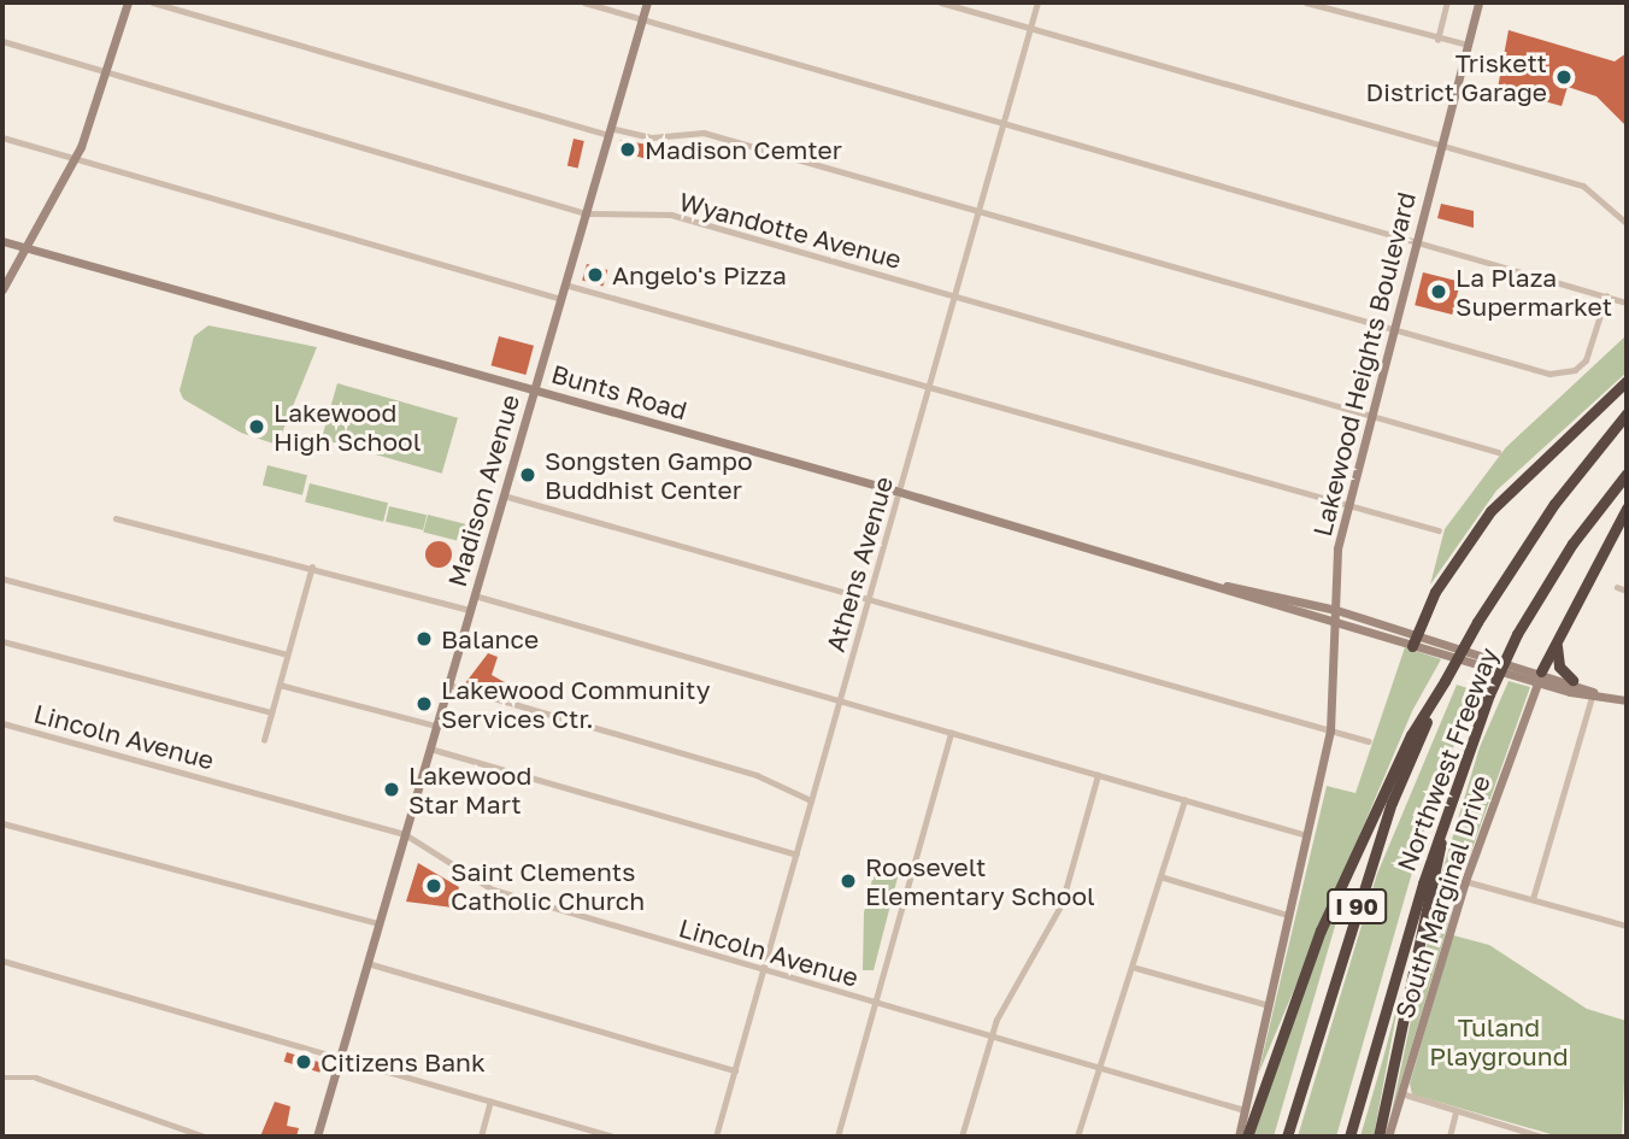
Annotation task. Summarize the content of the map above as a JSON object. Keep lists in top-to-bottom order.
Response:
{
  "streets": {
    "highway": ["Northwest Freeway", "I 90"],
    "main road": [
      "Lakewood Heights Boulevard",
      "Bunts Road",
      "Madison Avenue",
      "South Marginal Drive"
    ],
    "street": ["Wyandotte Avenue", "Athens Avenue", "Lincoln Avenue"]
  },
  "crossings": [
    ["Wyandotte Avenue", "Lakewood Heights Boulevard"],
    ["Wyandotte Avenue", "Madison Avenue"],
    ["Wyandotte Avenue", "Athens Avenue"],
    ["Lakewood Heights Boulevard", "Bunts Road"],
    ["Lakewood Heights Boulevard", "Lincoln Avenue"],
    ["Bunts Road", "Madison Avenue"],
    ["Bunts Road", "Athens Avenue"],
    ["Bunts Road", "South Marginal Drive"],
    ["Madison Avenue", "Lincoln Avenue"],
    ["Athens Avenue", "Lincoln Avenue"]
  ],
  "parks": ["Tuland Playground"],
  "places": [
    "Triskett District Garage",
    "Madison Cemter",
    "Angelo's Pizza",
    "La Plaza Supermarket",
    "Lakewood High School",
    "Songsten Gampo Buddhist Center",
    "Balance",
    "Lakewood Community Services Ctr.",
    "Lakewood Star Mart",
    "Roosevelt Elementary School",
    "Saint Clements Catholic Church",
    "Citizens Bank"
  ]
}
